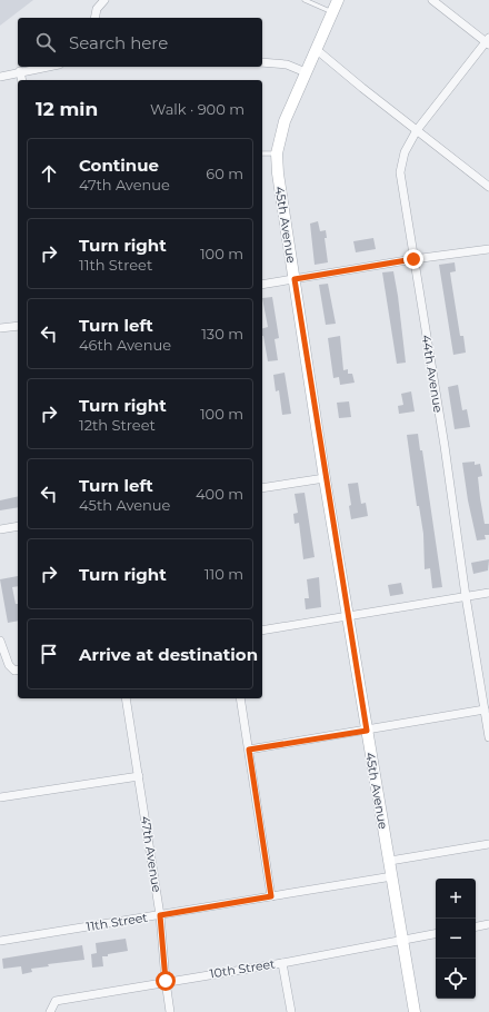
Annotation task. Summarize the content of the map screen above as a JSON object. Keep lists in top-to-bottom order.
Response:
{
  "streets": {
    "street": [
      "45th Avenue",
      "44th Avenue",
      "47th Avenue",
      "11th Street",
      "10th Street"
    ]
  },
  "crossings": [
    ["45th Avenue", "11th Street"],
    ["45th Avenue", "10th Street"],
    ["47th Avenue", "11th Street"],
    ["47th Avenue", "10th Street"]
  ],
  "page": {
    "search": "Search here",
    "heading": ["12 min", "Walk · 900 m"],
    "list": [
      ["Continue", "47th Avenue", "60 m"],
      ["Turn right", "11th Street", "100 m"],
      ["Turn left", "46th Avenue", "130 m"],
      ["Turn right", "12th Street", "100 m"],
      ["Turn left", "45th Avenue", "400 m"],
      ["Turn right", "110 m"],
      "Arrive at destination"
    ],
    "map_buttons": ["+", "−"]
  }
}
